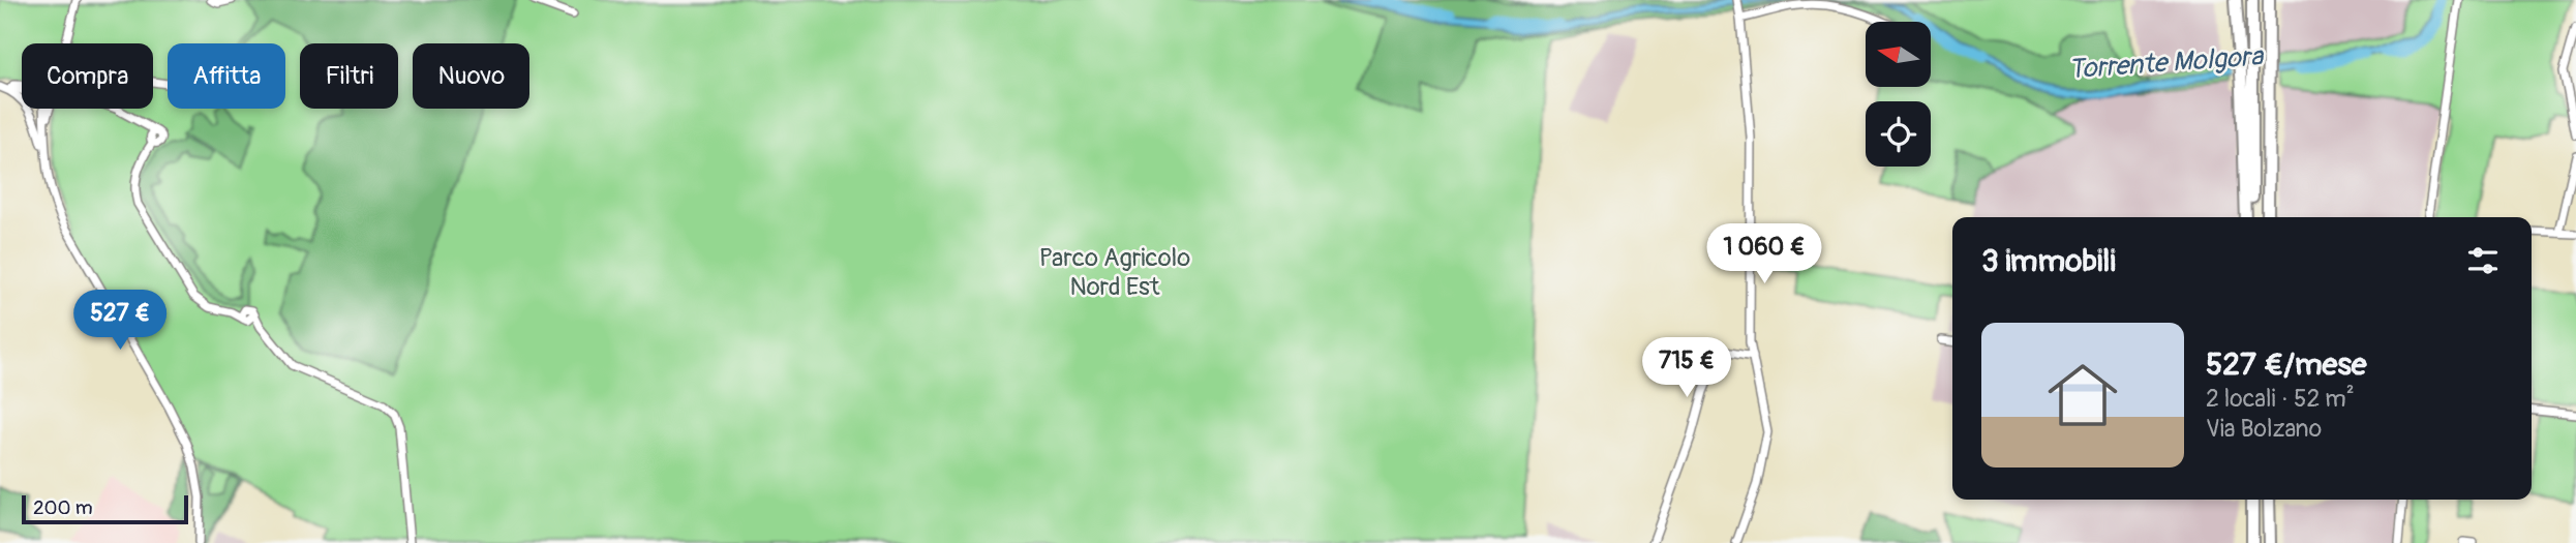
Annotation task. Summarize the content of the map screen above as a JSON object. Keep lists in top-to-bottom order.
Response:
{
  "water": ["Torrente Molgora"],
  "parks": ["Parco Agricolo Nord Est"],
  "scale_bar": "200 m",
  "north": "left",
  "page": {
    "chip": [
      "Compra",
      "Affitta",
      "Filtri",
      "Nuovo"
    ],
    "heading": "3 immobili",
    "price": ["1 060 €", "527 €", "715 €"],
    "list": [
      {
        "name": "527 €/mese",
        "note": "2 locali · 52 m² · Via Bolzano"
      }
    ],
    "scale": "200 m"
  }
}
